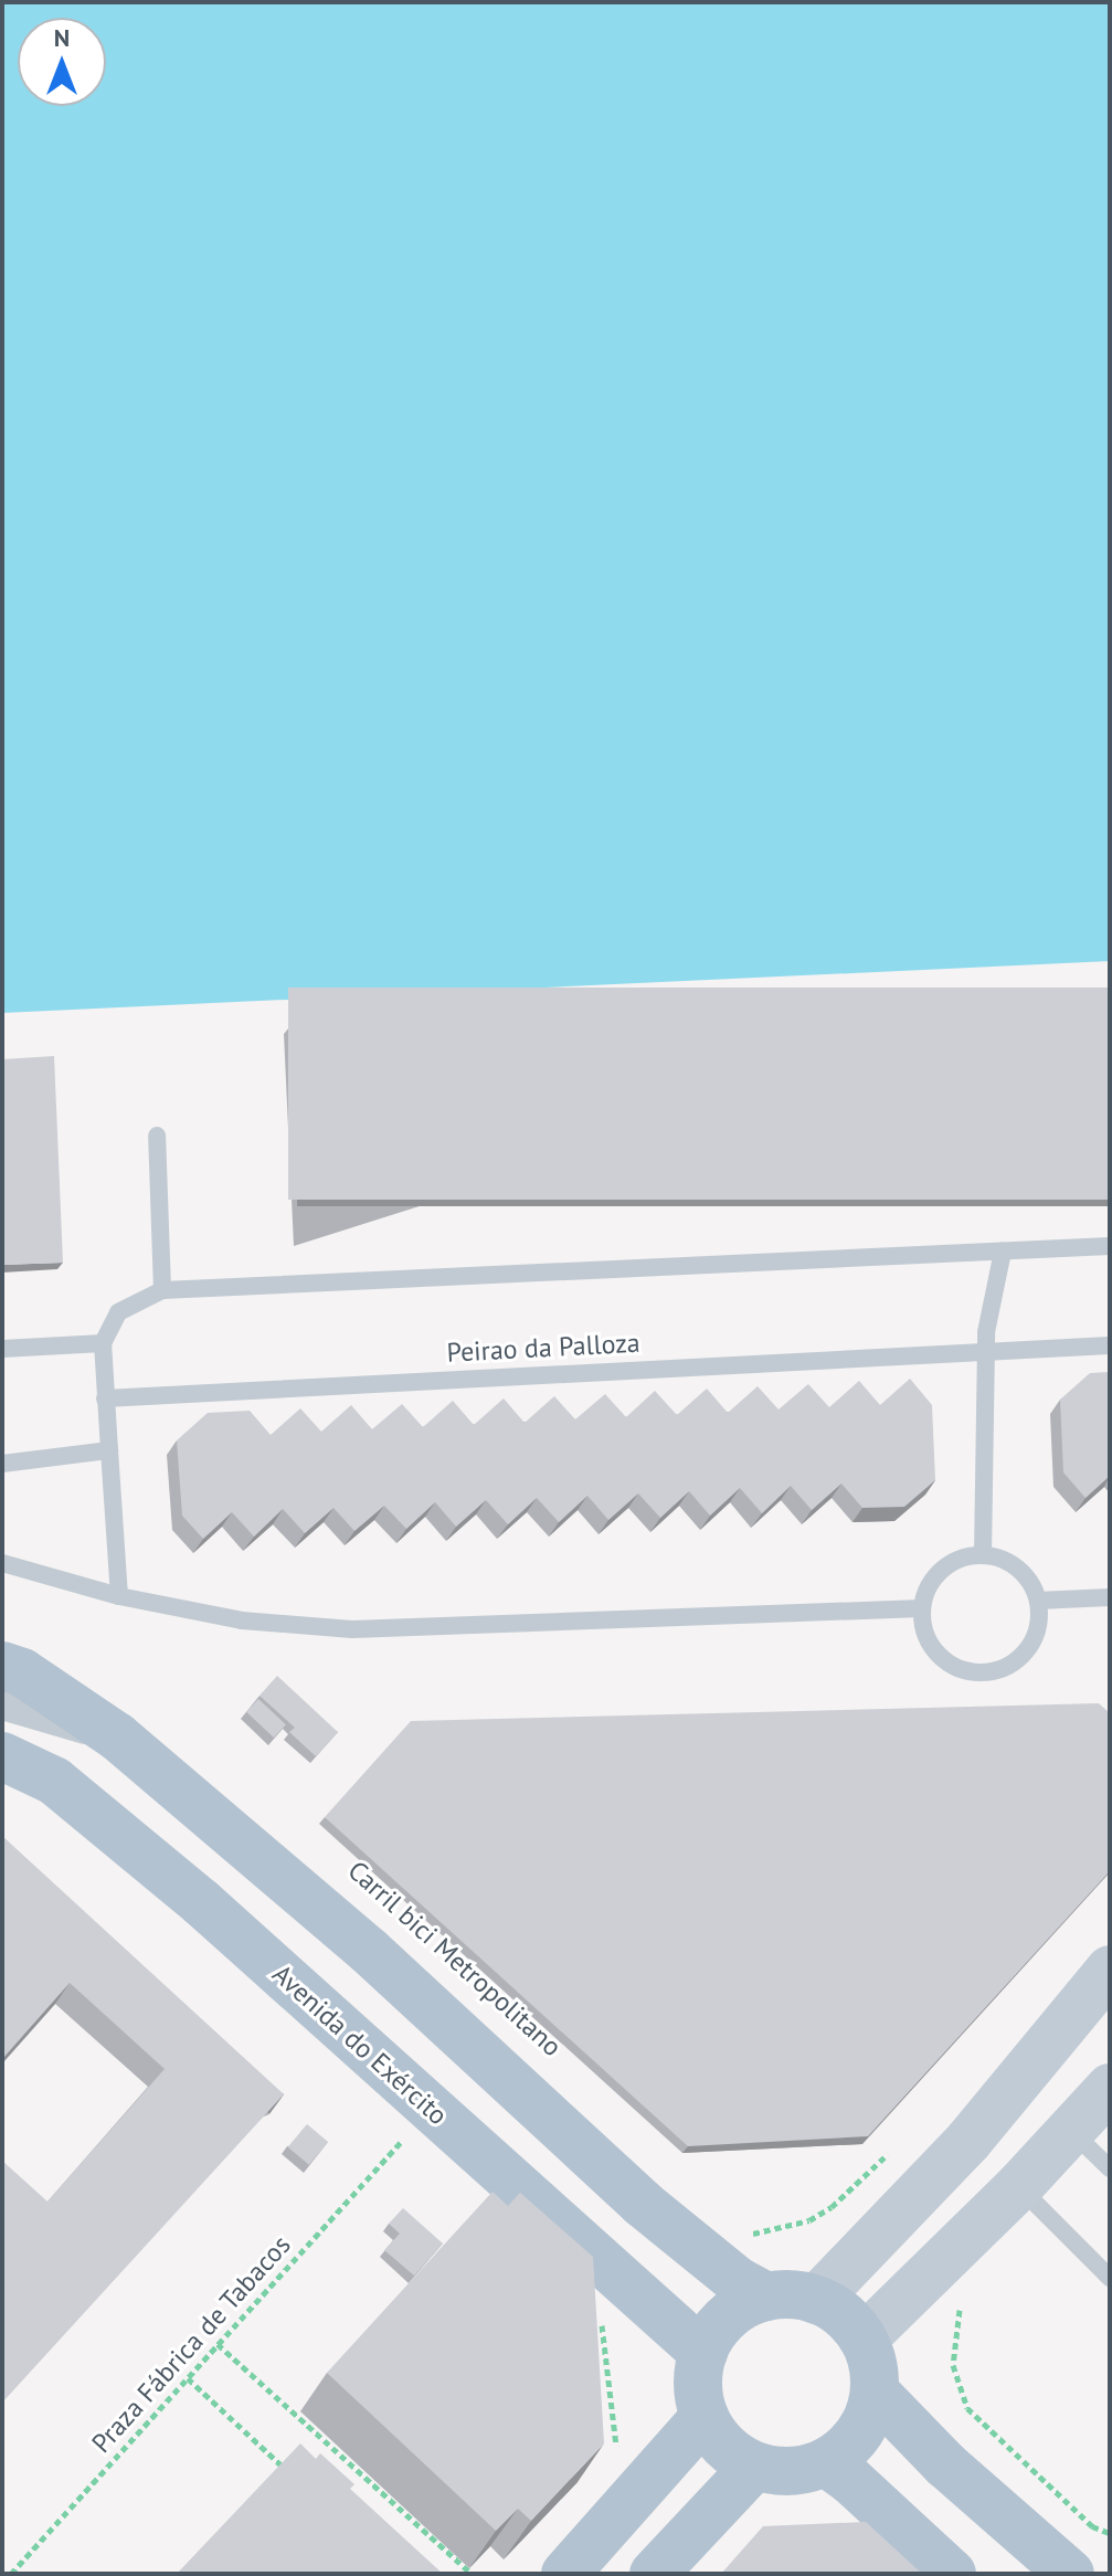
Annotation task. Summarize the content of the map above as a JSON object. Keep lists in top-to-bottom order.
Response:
{
  "streets": {
    "main road": ["Avenida do Exército"],
    "lane": ["Peirao da Palloza"],
    "path": ["Praza Fábrica de Tabacos"]
  },
  "north": "top"
}
